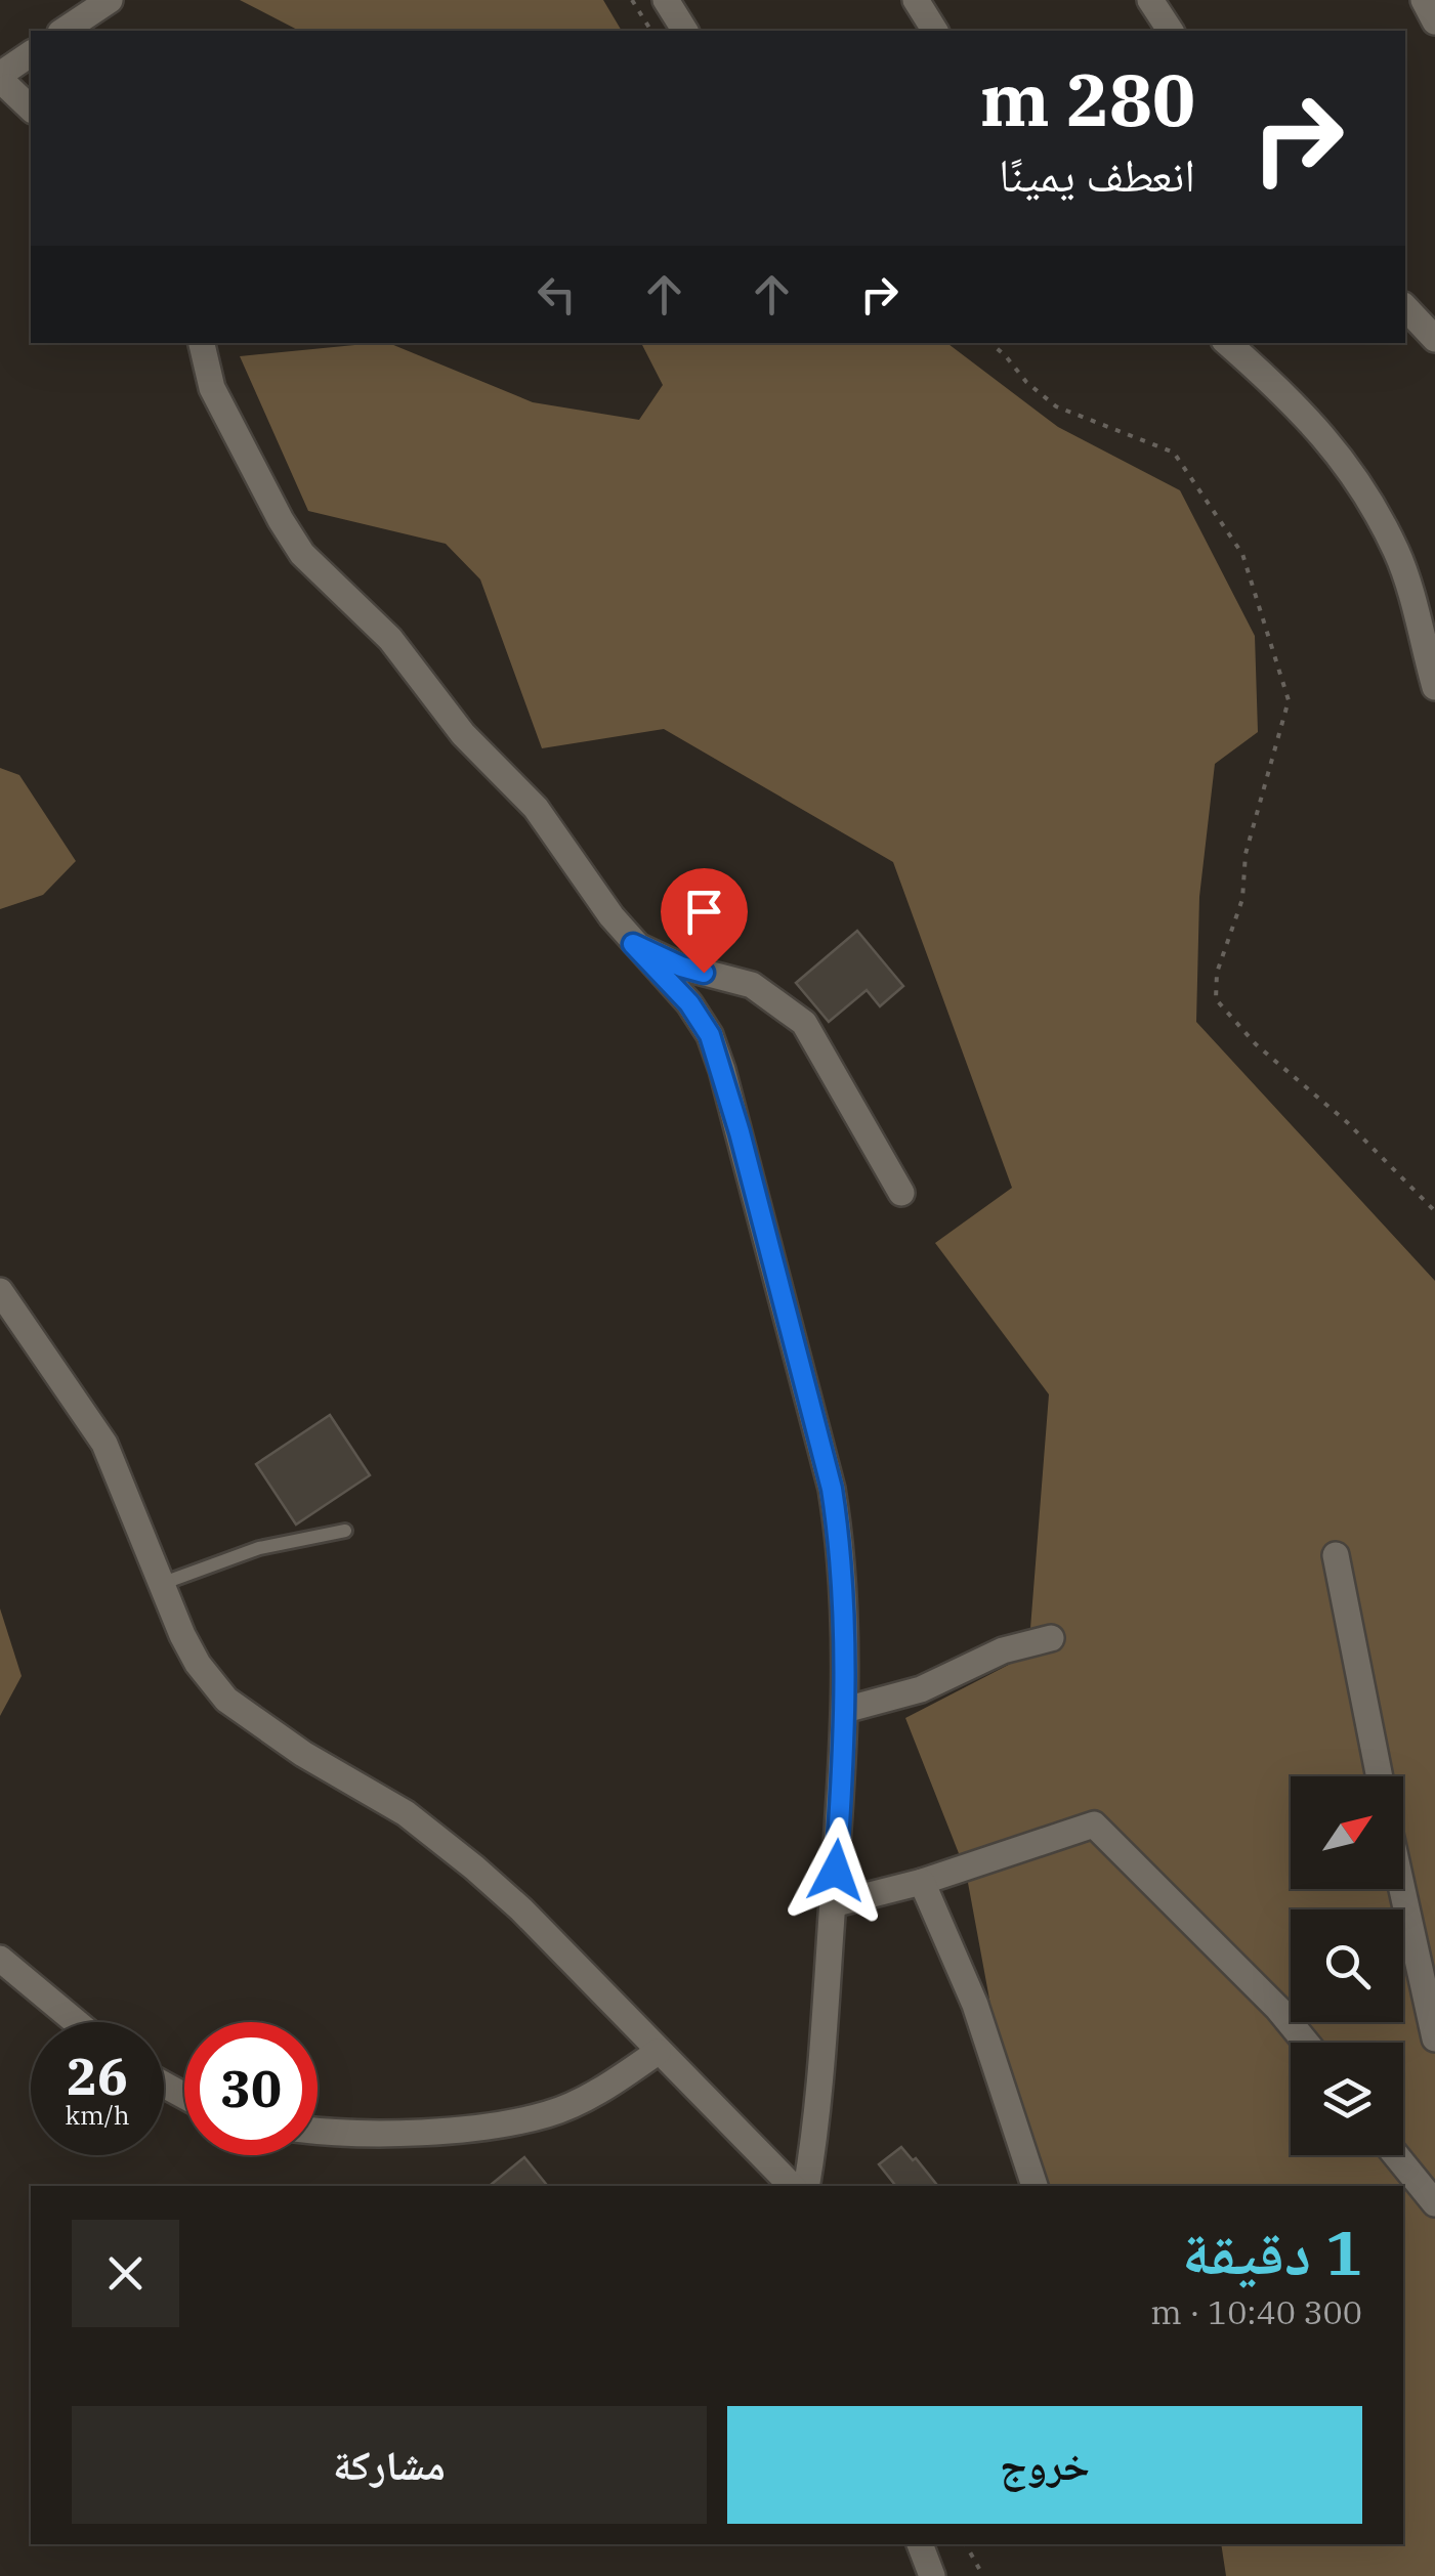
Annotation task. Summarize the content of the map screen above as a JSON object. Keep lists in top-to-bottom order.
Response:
{
  "north": "top right",
  "page": {
    "turn": ["280 m", "انعطف يمينًا"],
    "speed": "26 km/h",
    "limit": "30",
    "heading": ["1 دقيقة", "300 m · 10:40"],
    "buttons": ["خروج", "مشاركة"]
  }
}
